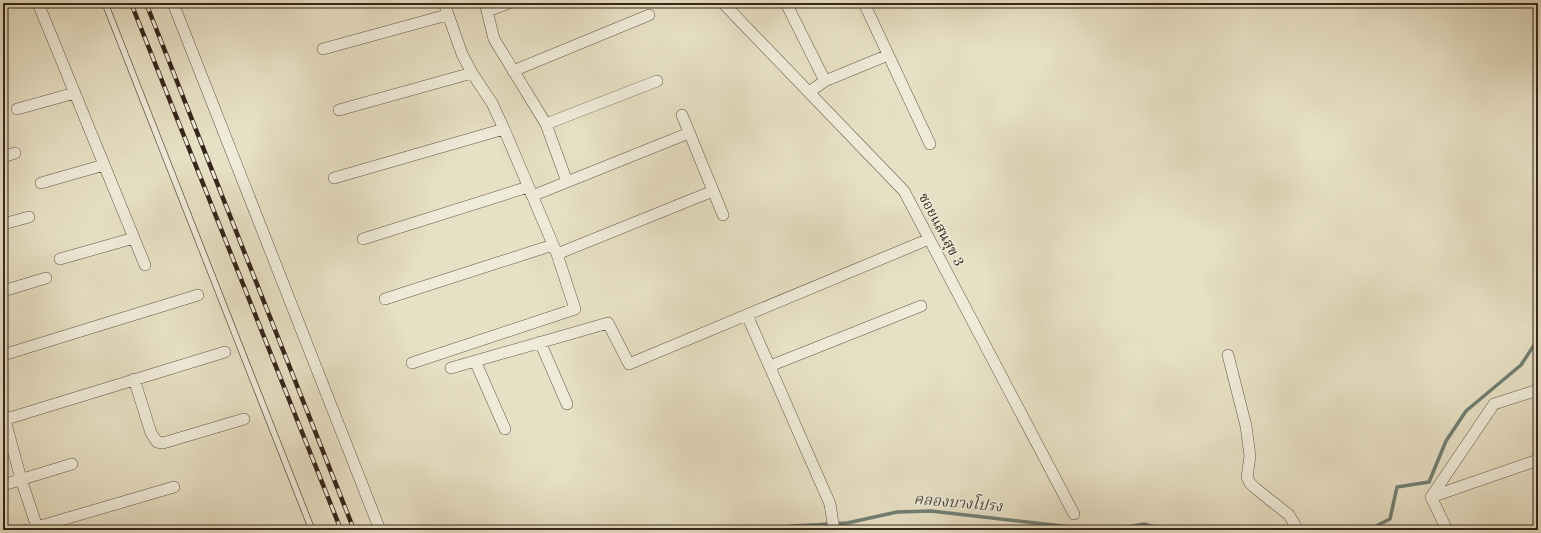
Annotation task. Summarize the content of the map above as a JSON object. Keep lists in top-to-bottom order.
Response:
{
  "streets": {
    "street": ["ซอยแสนสุข 3"]
  },
  "water": ["คลองบางโปรง"]
}
